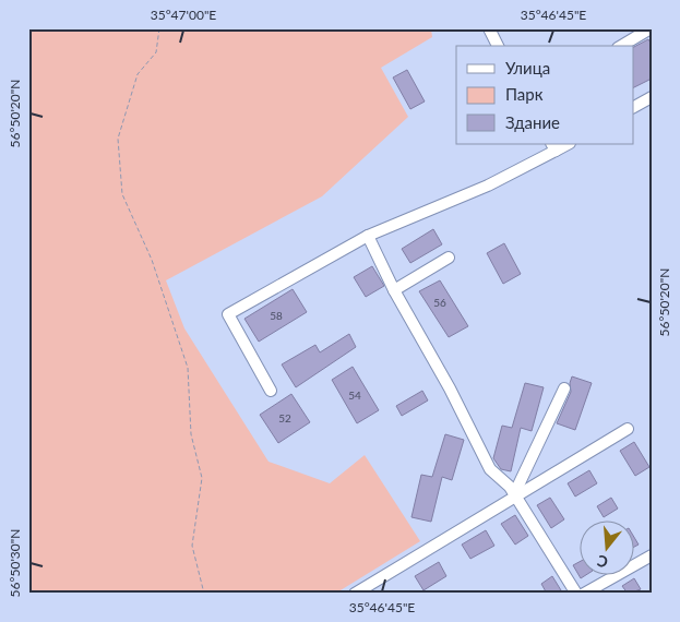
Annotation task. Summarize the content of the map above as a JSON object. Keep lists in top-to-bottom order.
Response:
{
  "house_numbers": [
    "56",
    "58",
    "54",
    "52"
  ],
  "legend": ["Улица", "Парк", "Здание"],
  "north": "bottom",
  "coordinates": [
    "35°47'00\"E",
    "35°46'45\"E",
    "56°50'20\"N",
    "56°50'30\"N"
  ]
}
